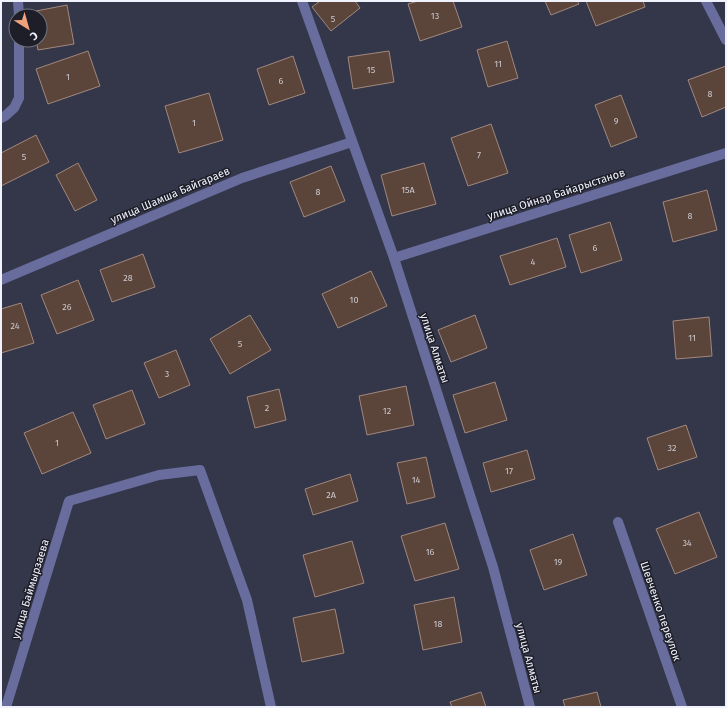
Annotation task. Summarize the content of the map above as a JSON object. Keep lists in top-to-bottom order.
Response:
{
  "streets": {
    "street": [
      "улица Ойнар Байарыстанов",
      "улица Шамша Байгараев",
      "улица Алматы",
      "улица Баймырзаева",
      "Шевченко переулок"
    ]
  },
  "crossings": [
    ["улица Ойнар Байарыстанов", "улица Алматы"],
    ["улица Шамша Байгараев", "улица Алматы"]
  ],
  "house_numbers": [
    "13",
    "5",
    "11",
    "15",
    "1",
    "6",
    "8",
    "9",
    "1",
    "7",
    "5",
    "15А",
    "8",
    "8",
    "6",
    "4",
    "28",
    "10",
    "26",
    "24",
    "11",
    "5",
    "3",
    "2",
    "12",
    "1",
    "32",
    "17",
    "14",
    "2А",
    "34",
    "16",
    "19",
    "18"
  ],
  "north": "bottom right"
}
